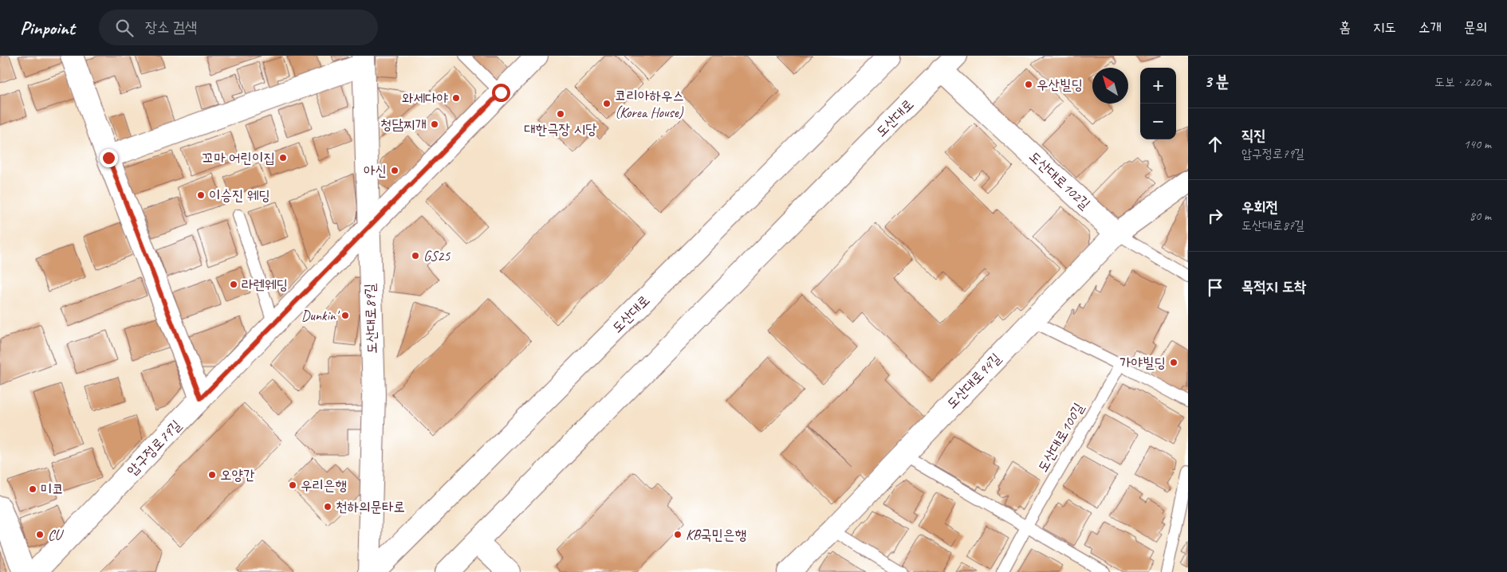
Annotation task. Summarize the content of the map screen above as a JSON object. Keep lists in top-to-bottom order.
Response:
{
  "streets": {
    "street": [
      "도산대로",
      "도산대로102길",
      "도산대로89길",
      "도산대로94길",
      "압구정로79길"
    ],
    "lane": ["도산대로100길"]
  },
  "crossings": [
    ["도산대로", "도산대로102길"],
    ["도산대로102길", "도산대로94길"],
    ["도산대로89길", "압구정로79길"]
  ],
  "places": [
    "우산빌딩",
    "와세다야",
    "코리아하우스 (Korea House)",
    "대한극장 시당",
    "청담찌개",
    "꼬마 어린이집",
    "아신",
    "이승진 웨딩",
    "GS25",
    "라렌웨딩",
    "Dunkin'",
    "가야빌딩",
    "오양간",
    "우리은행",
    "미코",
    "천하의문타로",
    "CU",
    "KB국민은행"
  ],
  "north": "top left",
  "page": {
    "header": "Pinpoint",
    "search": "장소 검색",
    "nav": [
      "홈",
      "지도",
      "소개",
      "문의"
    ],
    "heading": ["3 분", "도보 · 220 m"],
    "map_buttons": ["+", "−"],
    "list": [
      ["직진", "압구정로79길", "140 m"],
      ["우회전", "도산대로87길", "80 m"],
      "목적지 도착"
    ]
  }
}
